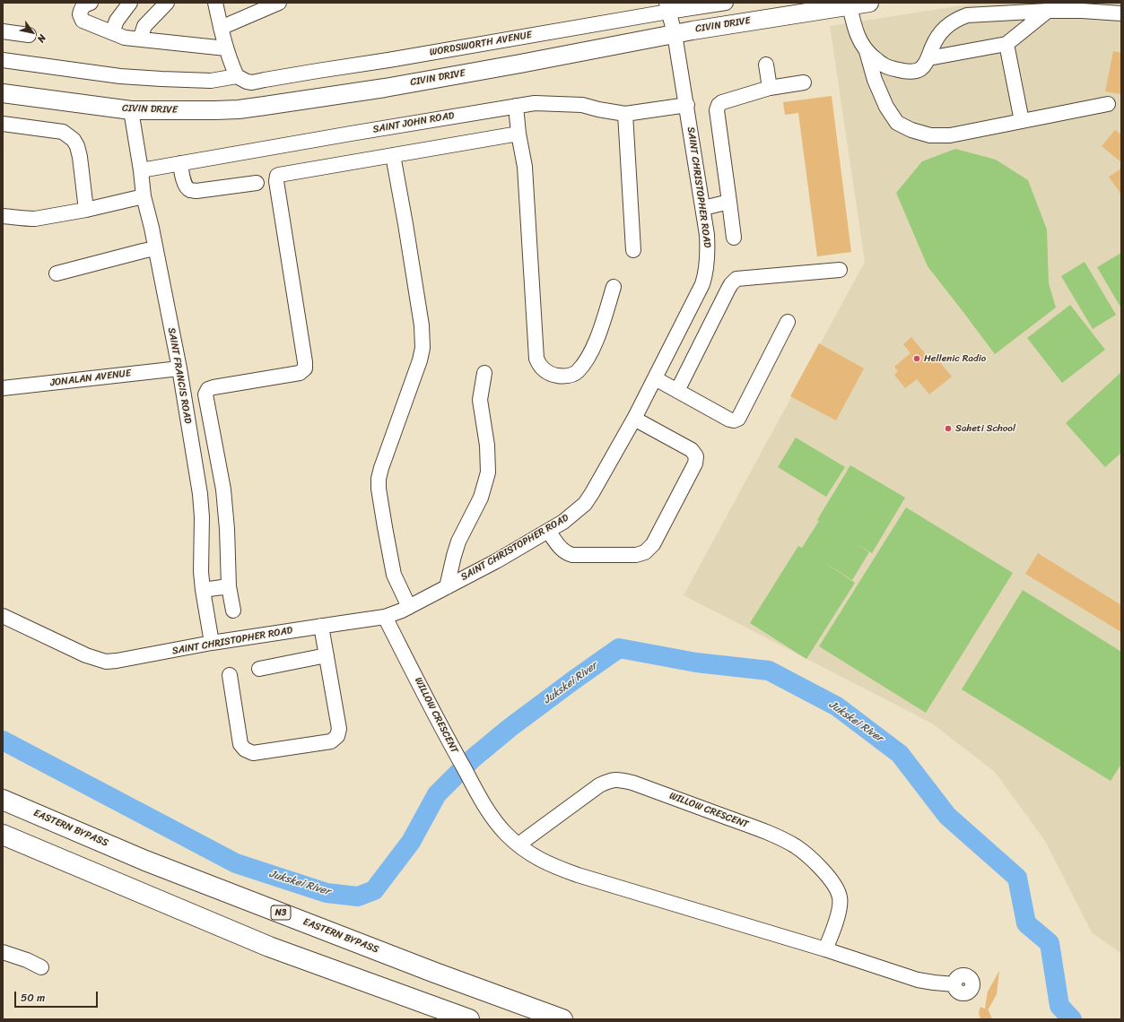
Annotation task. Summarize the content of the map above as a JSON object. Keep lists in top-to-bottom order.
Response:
{
  "streets": {
    "highway": ["EASTERN BYPASS", "N3"],
    "main road": ["CIVIN DRIVE"],
    "street": [
      "WORDSWORTH AVENUE",
      "SAINT JOHN ROAD",
      "SAINT CHRISTOPHER ROAD",
      "SAINT FRANCIS ROAD",
      "JONALAN AVENUE",
      "WILLOW CRESCENT"
    ]
  },
  "crossings": [
    ["CIVIN DRIVE", "SAINT CHRISTOPHER ROAD"],
    ["CIVIN DRIVE", "SAINT FRANCIS ROAD"],
    ["WORDSWORTH AVENUE", "SAINT CHRISTOPHER ROAD"],
    ["SAINT JOHN ROAD", "SAINT CHRISTOPHER ROAD"],
    ["SAINT JOHN ROAD", "SAINT FRANCIS ROAD"],
    ["SAINT CHRISTOPHER ROAD", "SAINT FRANCIS ROAD"],
    ["SAINT CHRISTOPHER ROAD", "WILLOW CRESCENT"],
    ["SAINT FRANCIS ROAD", "JONALAN AVENUE"]
  ],
  "water": ["Jukskei River"],
  "places": ["Hellenic Radio", "Saheti School"],
  "scale_bar": "50 m",
  "north": "bottom right"
}
